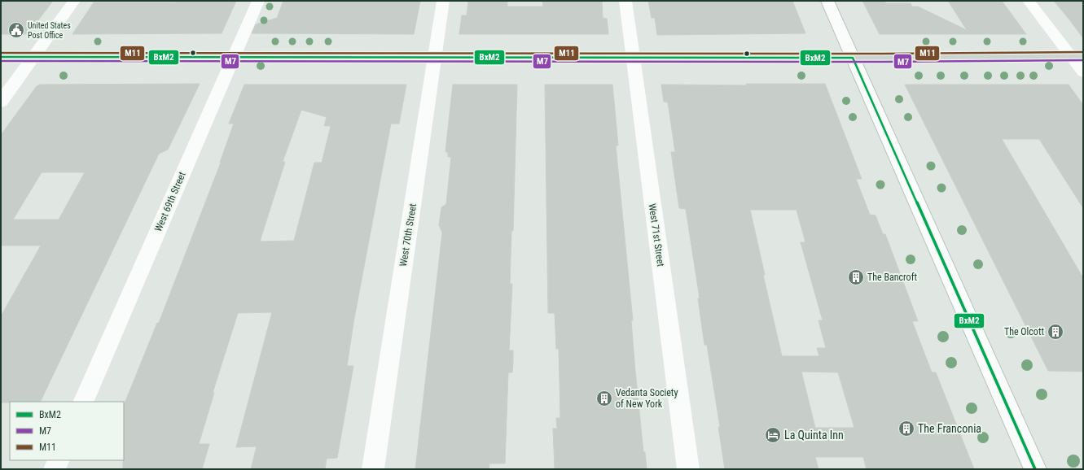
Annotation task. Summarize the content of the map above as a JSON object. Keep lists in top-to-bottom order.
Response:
{
  "streets": {
    "street": ["West 69th Street", "West 70th Street", "West 71st Street"]
  },
  "places": {
    "public building": ["United States Post Office"],
    "building": [
      "The Bancroft",
      "The Olcott",
      "Vedanta Society of New York",
      "The Franconia"
    ],
    "hotel": ["La Quinta Inn"]
  },
  "lines": ["transit line M11", "transit line BxM2", "transit line M7"],
  "legend": ["BxM2", "M7", "M11"]
}
